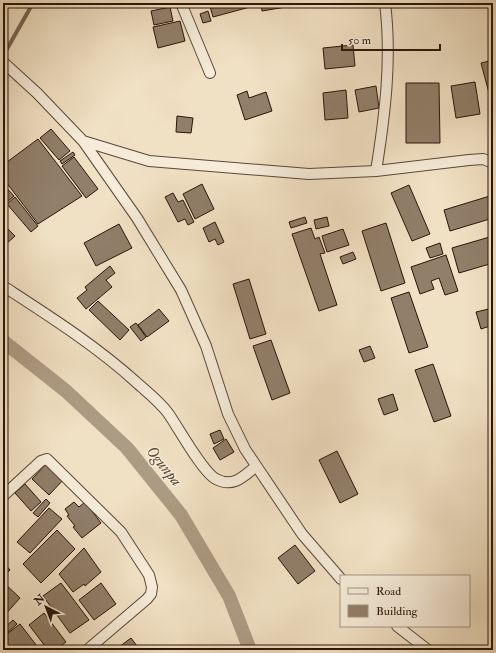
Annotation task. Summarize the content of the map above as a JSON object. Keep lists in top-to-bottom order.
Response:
{
  "water": ["Ogunpa"],
  "legend": ["Road", "Building"],
  "scale_bar": "50 m",
  "north": "top left"
}
